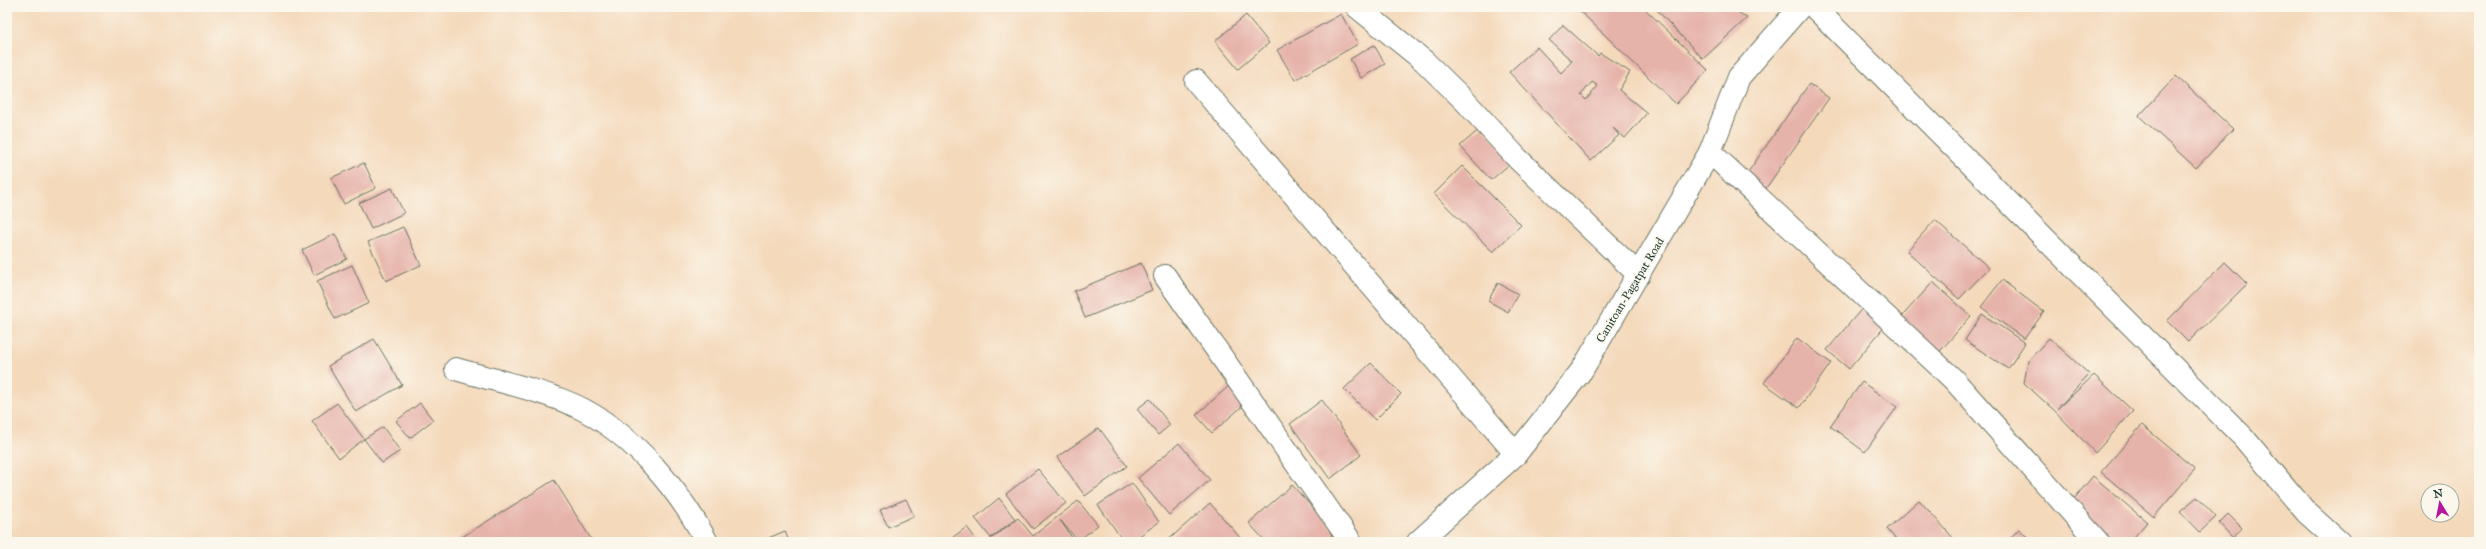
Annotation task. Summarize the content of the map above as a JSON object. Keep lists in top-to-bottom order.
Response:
{
  "streets": {
    "street": ["Canitoan-Pagatpat Road"]
  },
  "north": "top"
}
